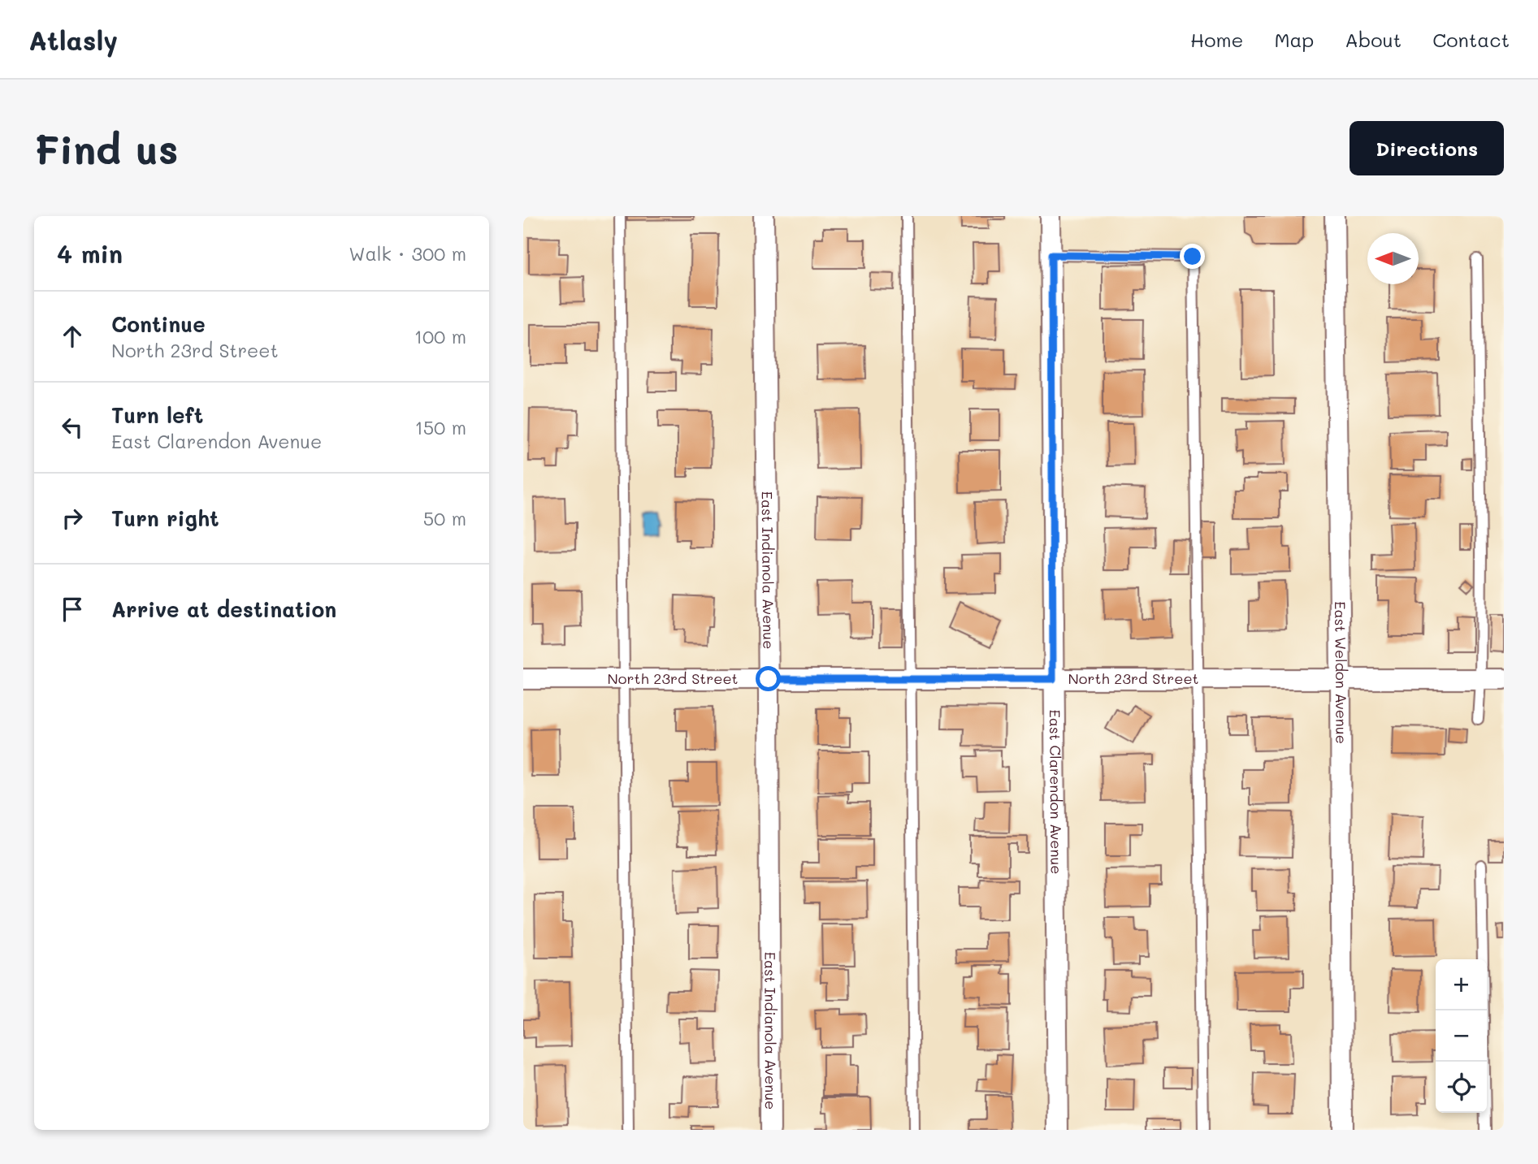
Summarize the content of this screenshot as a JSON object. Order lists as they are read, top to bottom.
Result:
{
  "streets": {
    "street": [
      "East Indianola Avenue",
      "East Weldon Avenue",
      "North 23rd Street",
      "East Clarendon Avenue"
    ]
  },
  "crossings": [
    ["East Indianola Avenue", "North 23rd Street"],
    ["East Weldon Avenue", "North 23rd Street"],
    ["North 23rd Street", "East Clarendon Avenue"]
  ],
  "north": "left",
  "page": {
    "header": "Atlasly",
    "nav": [
      "Home",
      "Map",
      "About",
      "Contact"
    ],
    "buttons": "Directions",
    "title": "Find us",
    "heading": ["4 min", "Walk · 300 m"],
    "list": [
      ["Continue", "North 23rd Street", "100 m"],
      ["Turn left", "East Clarendon Avenue", "150 m"],
      ["Turn right", "50 m"],
      "Arrive at destination"
    ],
    "map_buttons": ["+", "−"]
  }
}
